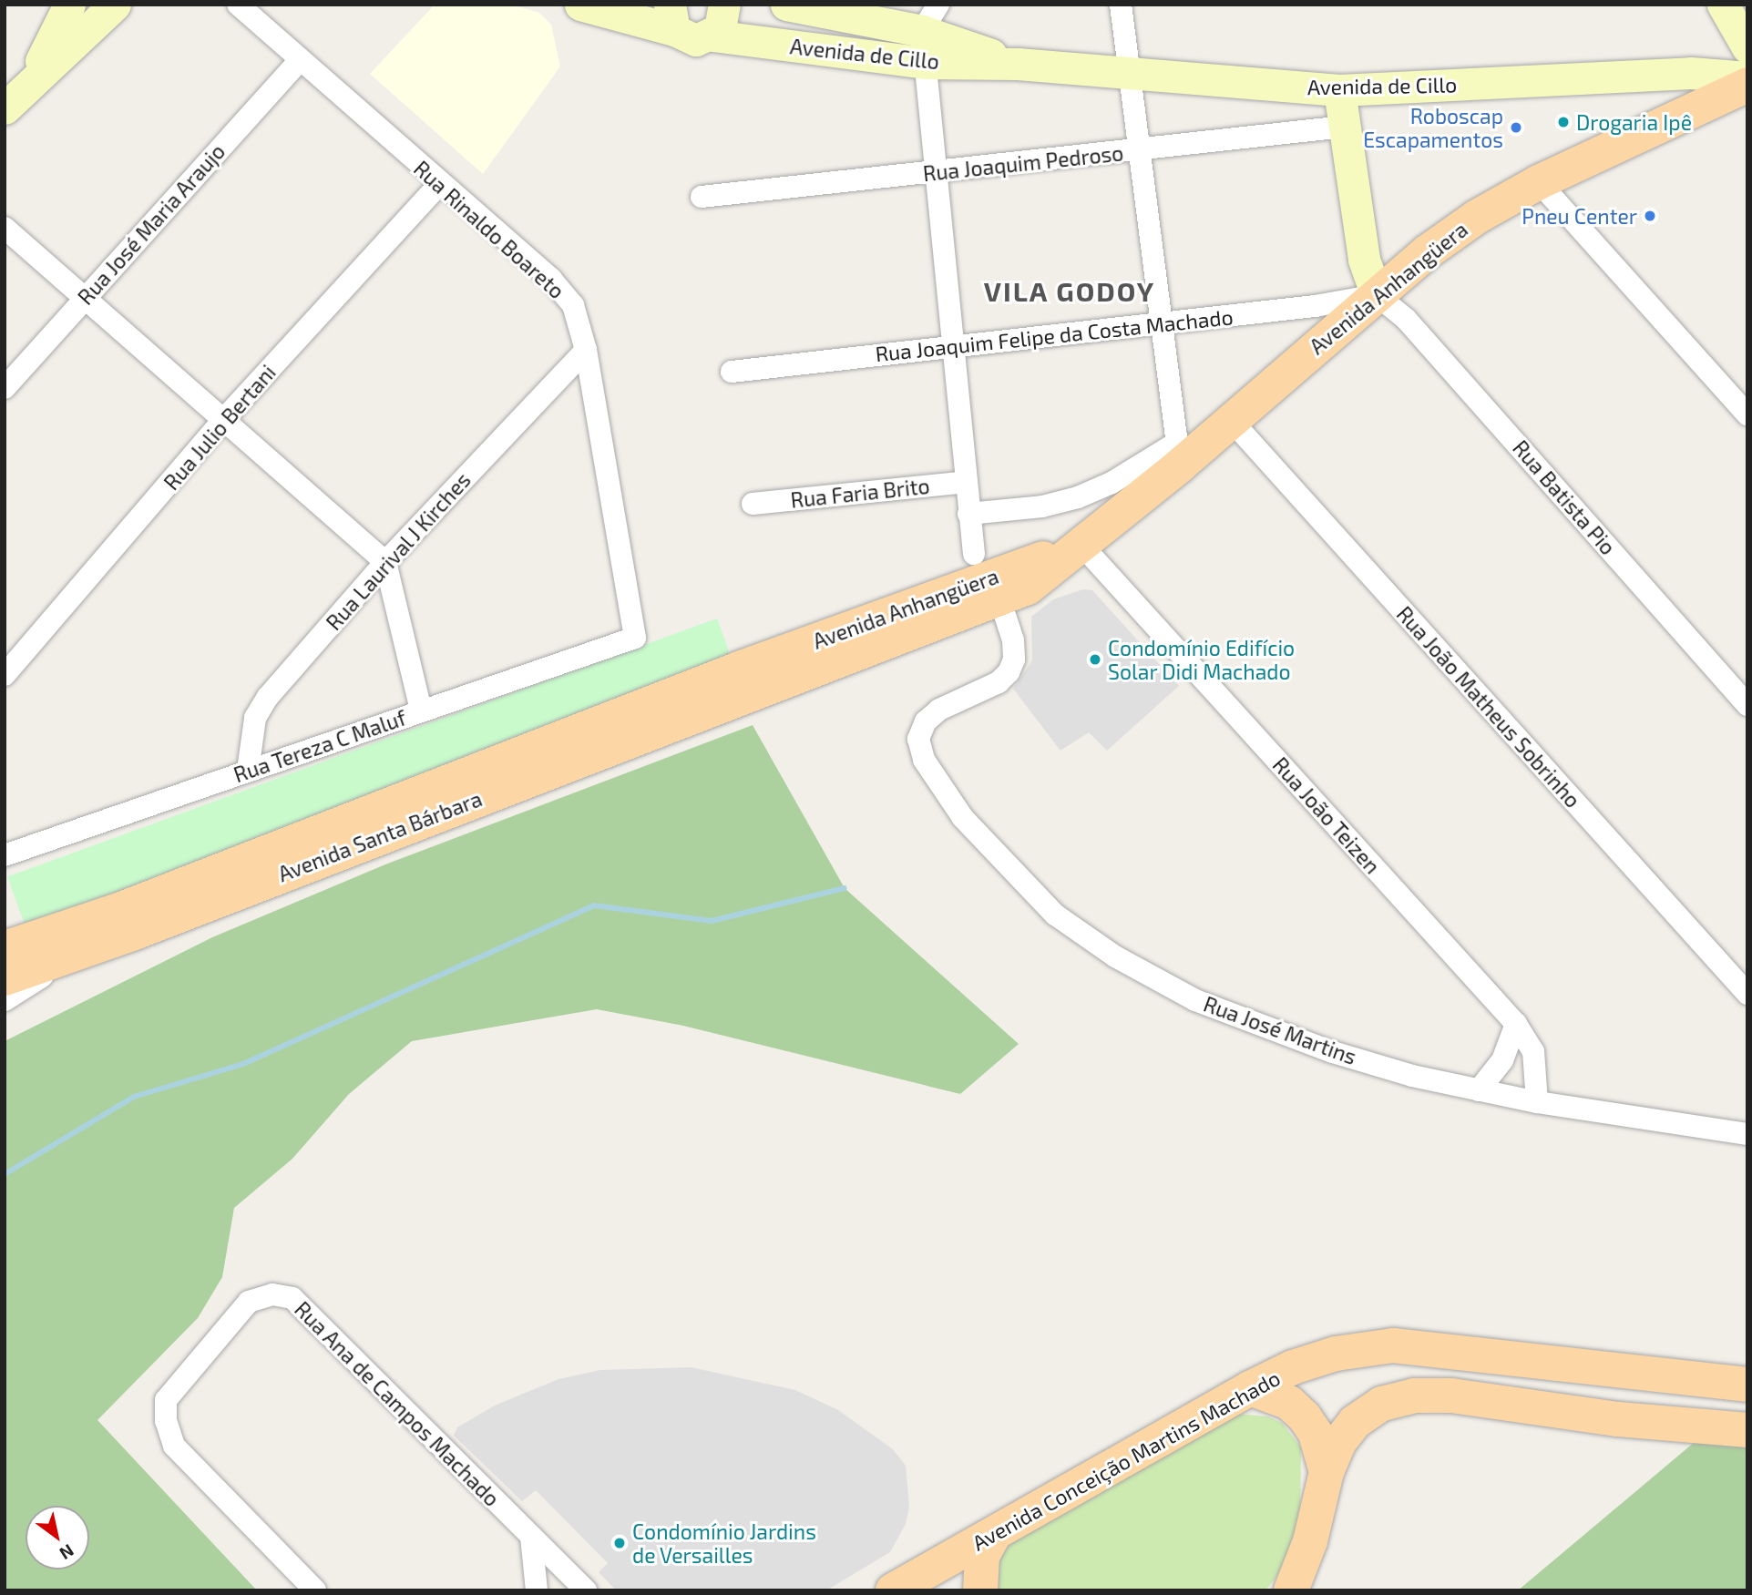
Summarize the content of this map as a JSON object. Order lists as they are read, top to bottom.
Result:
{
  "streets": {
    "main road": [
      "Avenida de Cillo",
      "Avenida Anhangüera",
      "Avenida Santa Bárbara",
      "Avenida Conceição Martins Machado"
    ],
    "street": [
      "Rua Joaquim Pedroso",
      "Rua José Maria Araujo",
      "Rua Rinaldo Boareto",
      "Rua Joaquim Felipe da Costa Machado",
      "Rua Julio Bertani",
      "Rua Faria Brito",
      "Rua Batista Pio",
      "Rua Laurival J Kirches",
      "Rua João Matheus Sobrinho",
      "Rua Tereza C Maluf",
      "Rua João Teizen",
      "Rua José Martins",
      "Rua Ana de Campos Machado"
    ]
  },
  "crossings": [
    ["Rua José Maria Araujo", "Rua Rinaldo Boareto"],
    ["Rua Rinaldo Boareto", "Rua Julio Bertani"],
    ["Rua Rinaldo Boareto", "Rua Laurival J Kirches"],
    ["Rua Rinaldo Boareto", "Rua Tereza C Maluf"],
    ["Avenida Anhangüera", "Rua Joaquim Felipe da Costa Machado"],
    ["Avenida Anhangüera", "Rua Batista Pio"],
    ["Avenida Anhangüera", "Rua João Matheus Sobrinho"],
    ["Avenida Anhangüera", "Rua João Teizen"],
    ["Avenida Anhangüera", "Avenida Santa Bárbara"],
    ["Avenida Anhangüera", "Rua José Martins"],
    ["Rua Joaquim Felipe da Costa Machado", "Rua Batista Pio"],
    ["Rua Laurival J Kirches", "Rua Tereza C Maluf"],
    ["Rua João Teizen", "Rua José Martins"]
  ],
  "districts": ["VILA GODOY"],
  "places": [
    "Drogaria Ipê",
    "Roboscap Escapamentos",
    "Pneu Center",
    "Condomínio Edifício Solar Didi Machado",
    "Condomínio Jardins de Versailles"
  ],
  "north": "bottom right"
}
